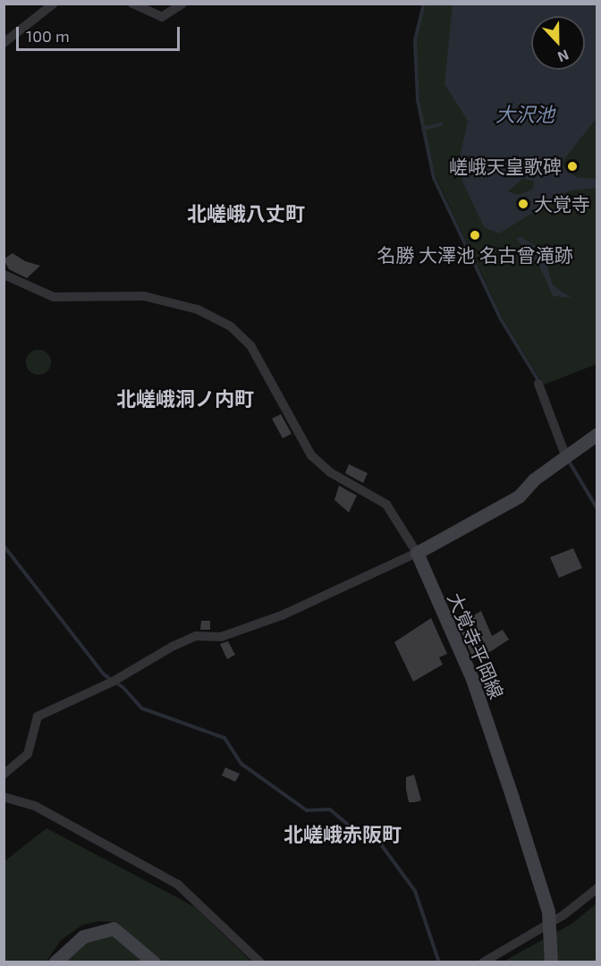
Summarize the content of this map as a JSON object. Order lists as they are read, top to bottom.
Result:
{
  "streets": {
    "main road": ["大覚寺平岡線"]
  },
  "districts": ["北嵯峨八丈町", "北嵯峨洞ノ内町", "北嵯峨赤阪町"],
  "water": ["大沢池"],
  "places": ["嵯峨天皇歌碑", "大覚寺", "名勝 大澤池 名古曾滝跡"],
  "scale_bar": "100 m",
  "north": "bottom"
}
